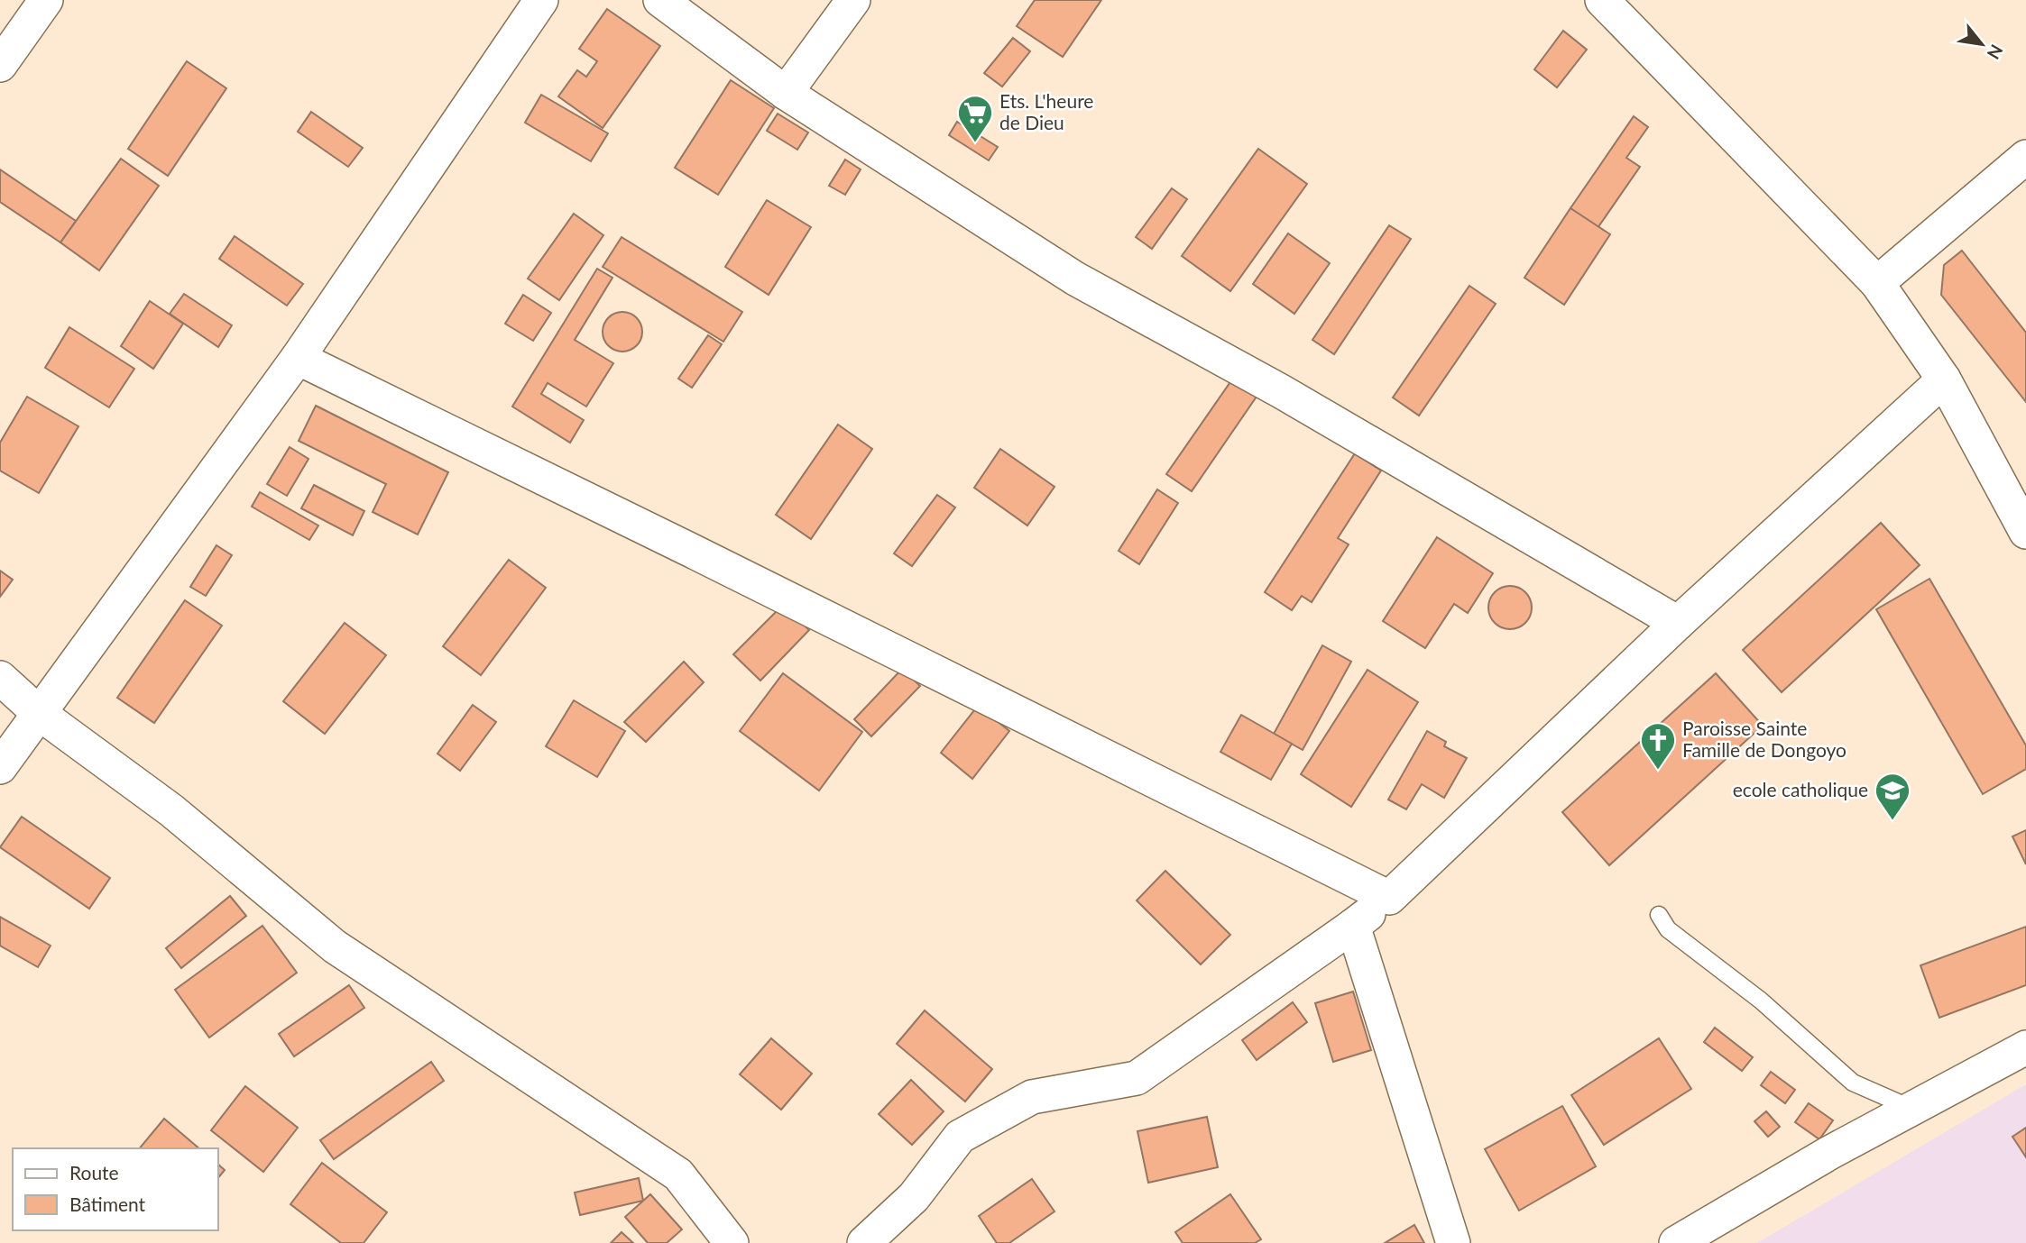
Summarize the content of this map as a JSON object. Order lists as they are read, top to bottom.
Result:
{
  "places": {
    "supermarket": ["Ets. L'heure de Dieu"],
    "church": ["Paroisse Sainte Famille de Dongoyo"],
    "school or university": ["ecole catholique"]
  },
  "legend": ["Route", "Bâtiment"],
  "north": "bottom right"
}
